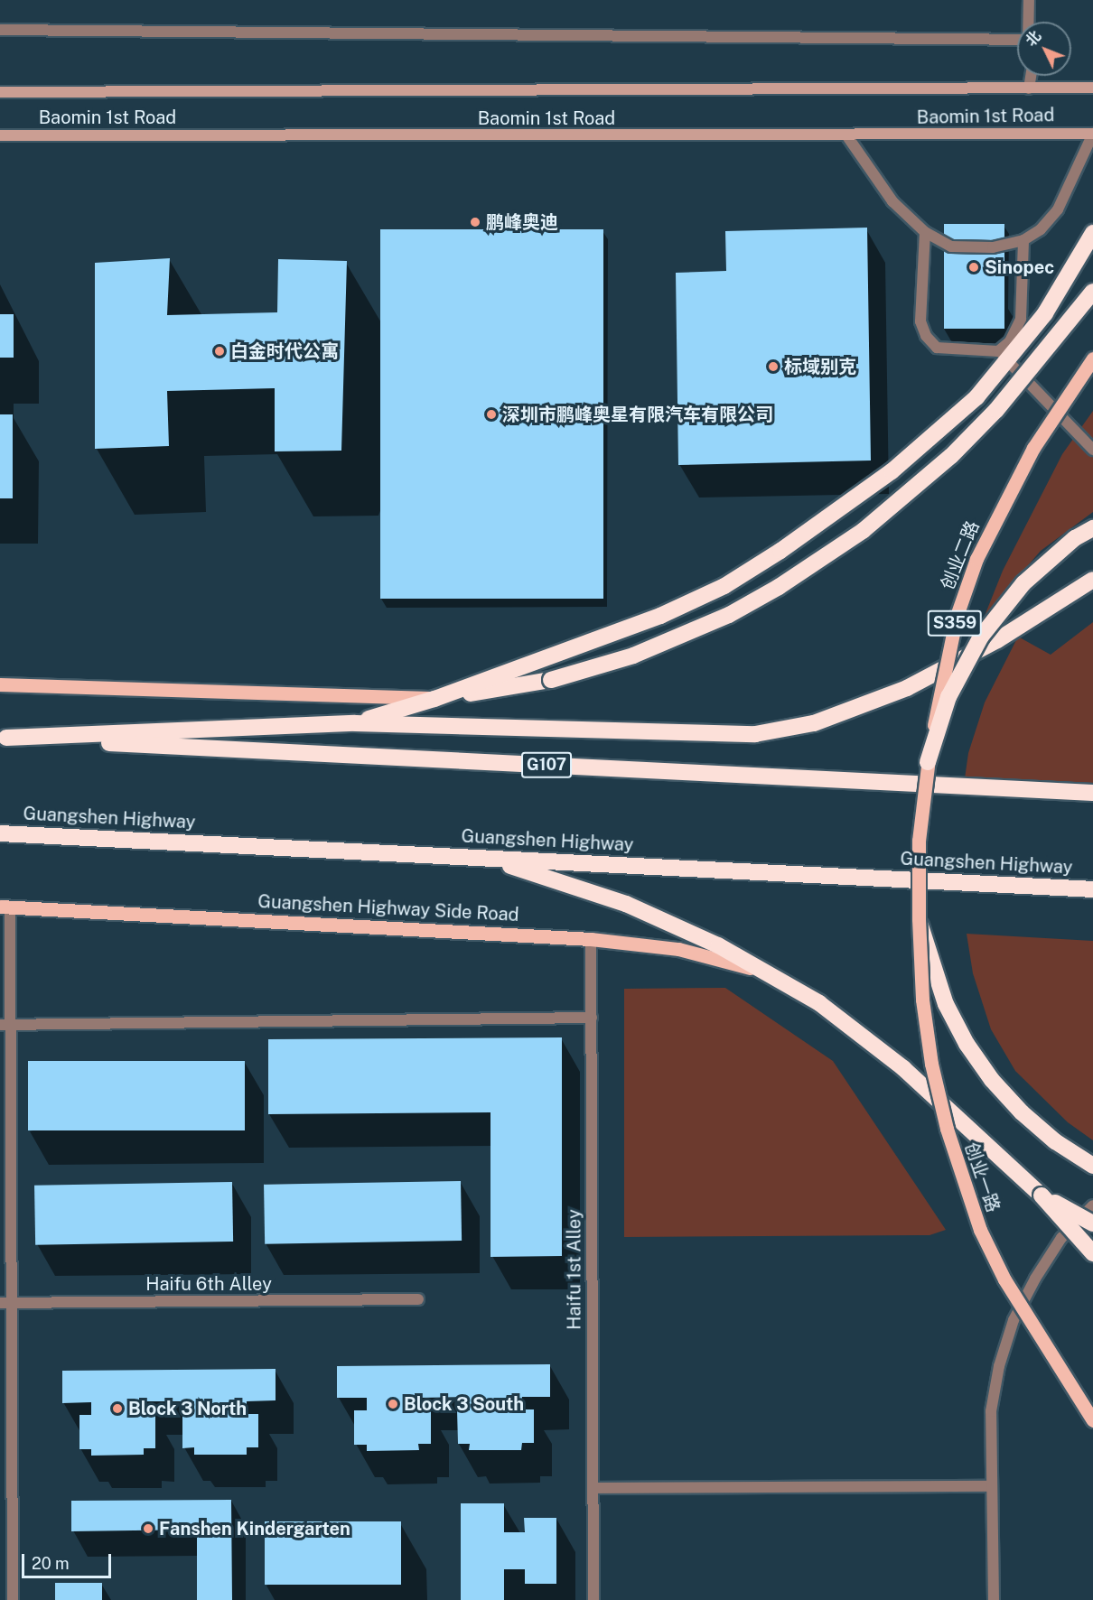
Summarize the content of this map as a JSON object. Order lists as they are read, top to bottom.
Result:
{
  "streets": {
    "highway": ["G107", "Guangshen Highway"],
    "main road": [
      "Baomin 1st Road",
      "创业二路",
      "S359",
      "Guangshen Highway Side Road",
      "创业一路"
    ],
    "street": ["Haifu 1st Alley", "Haifu 6th Alley"]
  },
  "crossings": [
    ["创业二路", "创业一路"],
    ["Guangshen Highway Side Road", "Haifu 1st Alley"]
  ],
  "places": [
    "鹏峰奥迪",
    "Sinopec",
    "白金时代公寓",
    "标域别克",
    "深圳市鹏峰奥星有限汽车有限公司",
    "Block 3 South",
    "Block 3 North",
    "Fanshen Kindergarten"
  ],
  "scale_bar": "20 m",
  "north": "top left"
}
